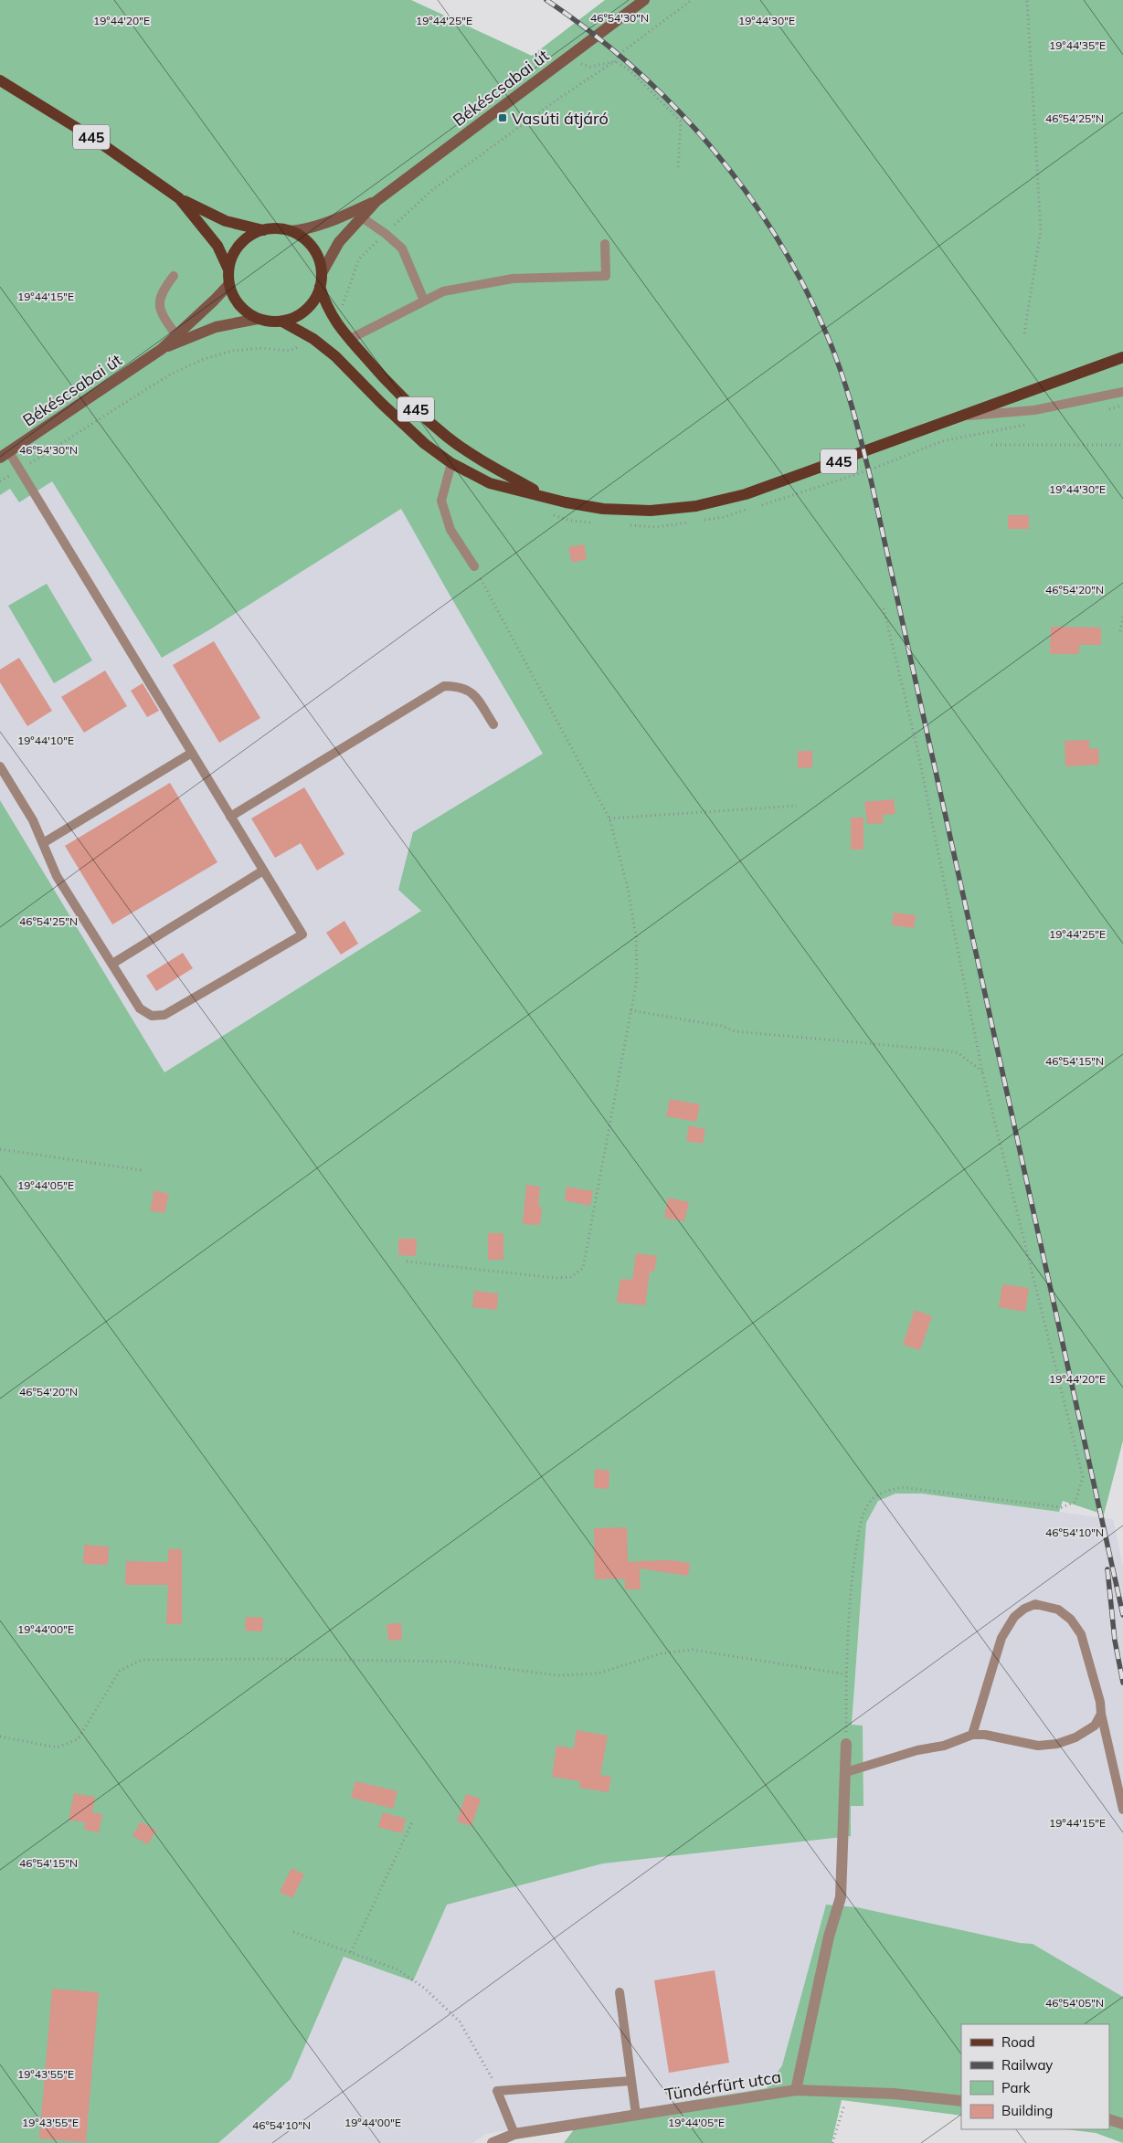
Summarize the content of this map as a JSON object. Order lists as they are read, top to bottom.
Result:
{
  "streets": {
    "main road": ["445"],
    "street": ["Békéscsabai út", "Tündérfürt utca"]
  },
  "crossings": [
    ["Békéscsabai út", "445"]
  ],
  "places": {
    "transit": ["Vasúti átjáró"]
  },
  "legend": [
    "Road",
    "Railway",
    "Park",
    "Building"
  ],
  "coordinates": [
    "46°54'30\"N",
    "19°44'20\"E",
    "19°44'25\"E",
    "19°44'30\"E",
    "19°44'35\"E",
    "46°54'25\"N",
    "19°44'15\"E",
    "46°54'20\"N",
    "19°44'10\"E",
    "46°54'15\"N",
    "19°44'05\"E",
    "46°54'10\"N",
    "19°44'00\"E",
    "46°54'05\"N",
    "19°43'55\"E"
  ]
}
